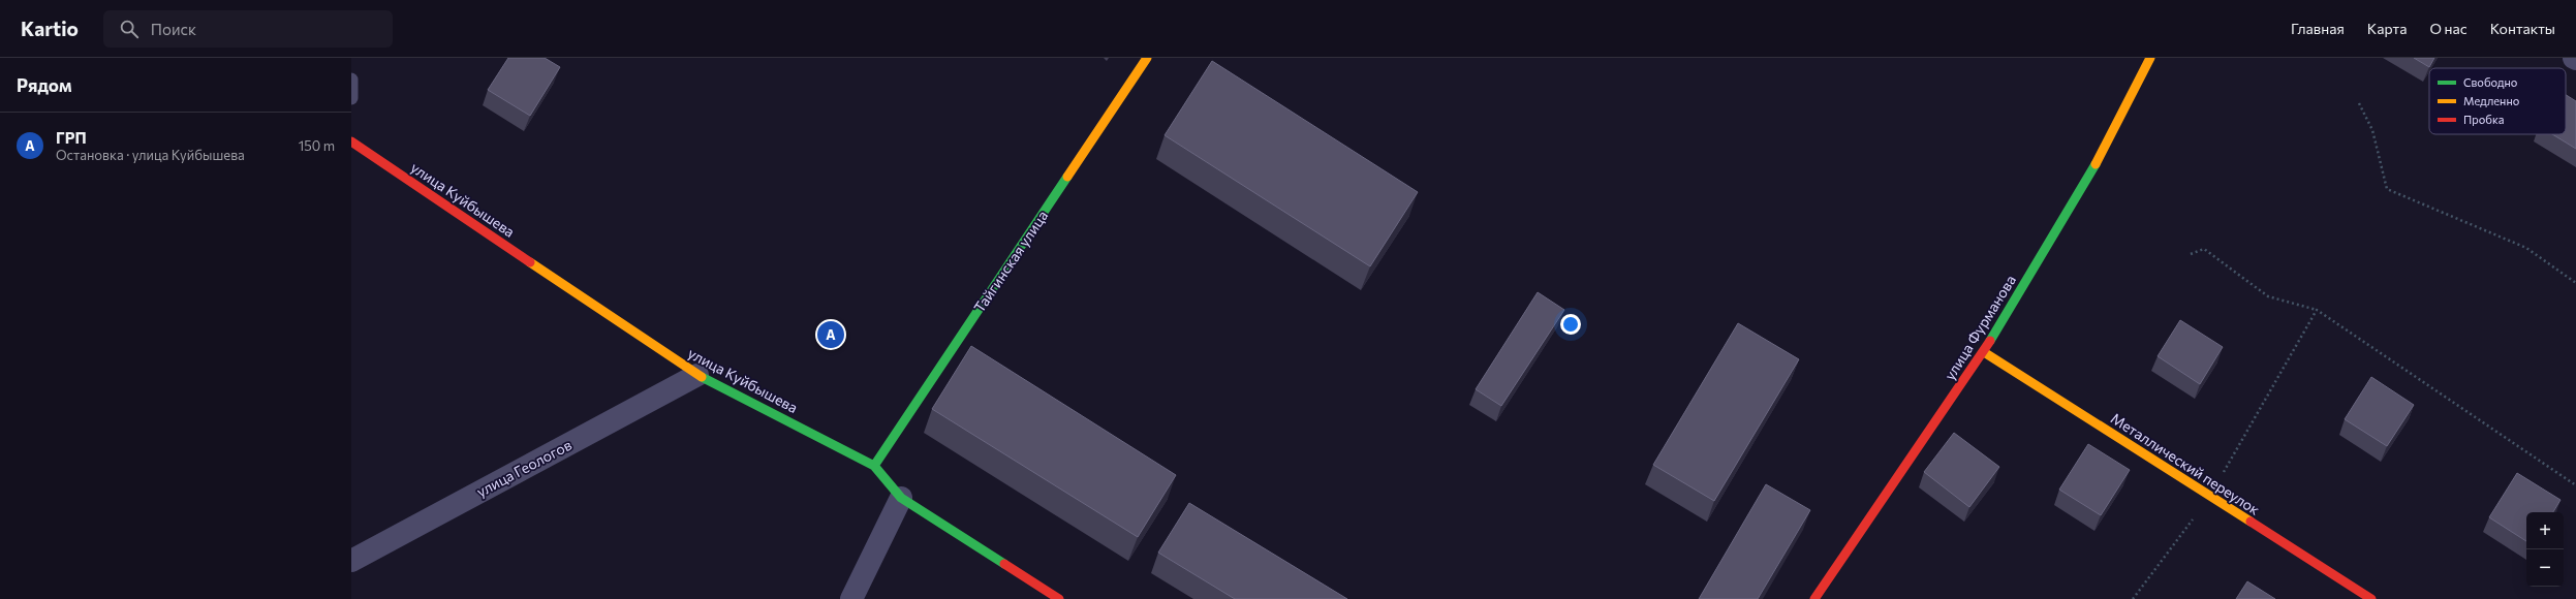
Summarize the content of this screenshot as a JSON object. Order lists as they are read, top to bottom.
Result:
{
  "streets": {
    "street": [
      "улица Куйбышева",
      "Тайгинская улица",
      "улица Фурманова",
      "Металлический переулок",
      "улица Геологов"
    ]
  },
  "crossings": [
    ["улица Куйбышева", "Тайгинская улица"],
    ["улица Куйбышева", "улица Геологов"],
    ["улица Фурманова", "Металлический переулок"]
  ],
  "legend": ["Свободно", "Медленно", "Пробка"],
  "page": {
    "header": "Kartio",
    "search": "Поиск",
    "nav": [
      "Главная",
      "Карта",
      "О нас",
      "Контакты"
    ],
    "heading": "Рядом",
    "list": [
      {
        "mark": "A",
        "name": "ГРП",
        "note": "Остановка · улица Куйбышева",
        "value": "150 m"
      }
    ],
    "pins": "A",
    "map_buttons": ["+", "−"]
  }
}
